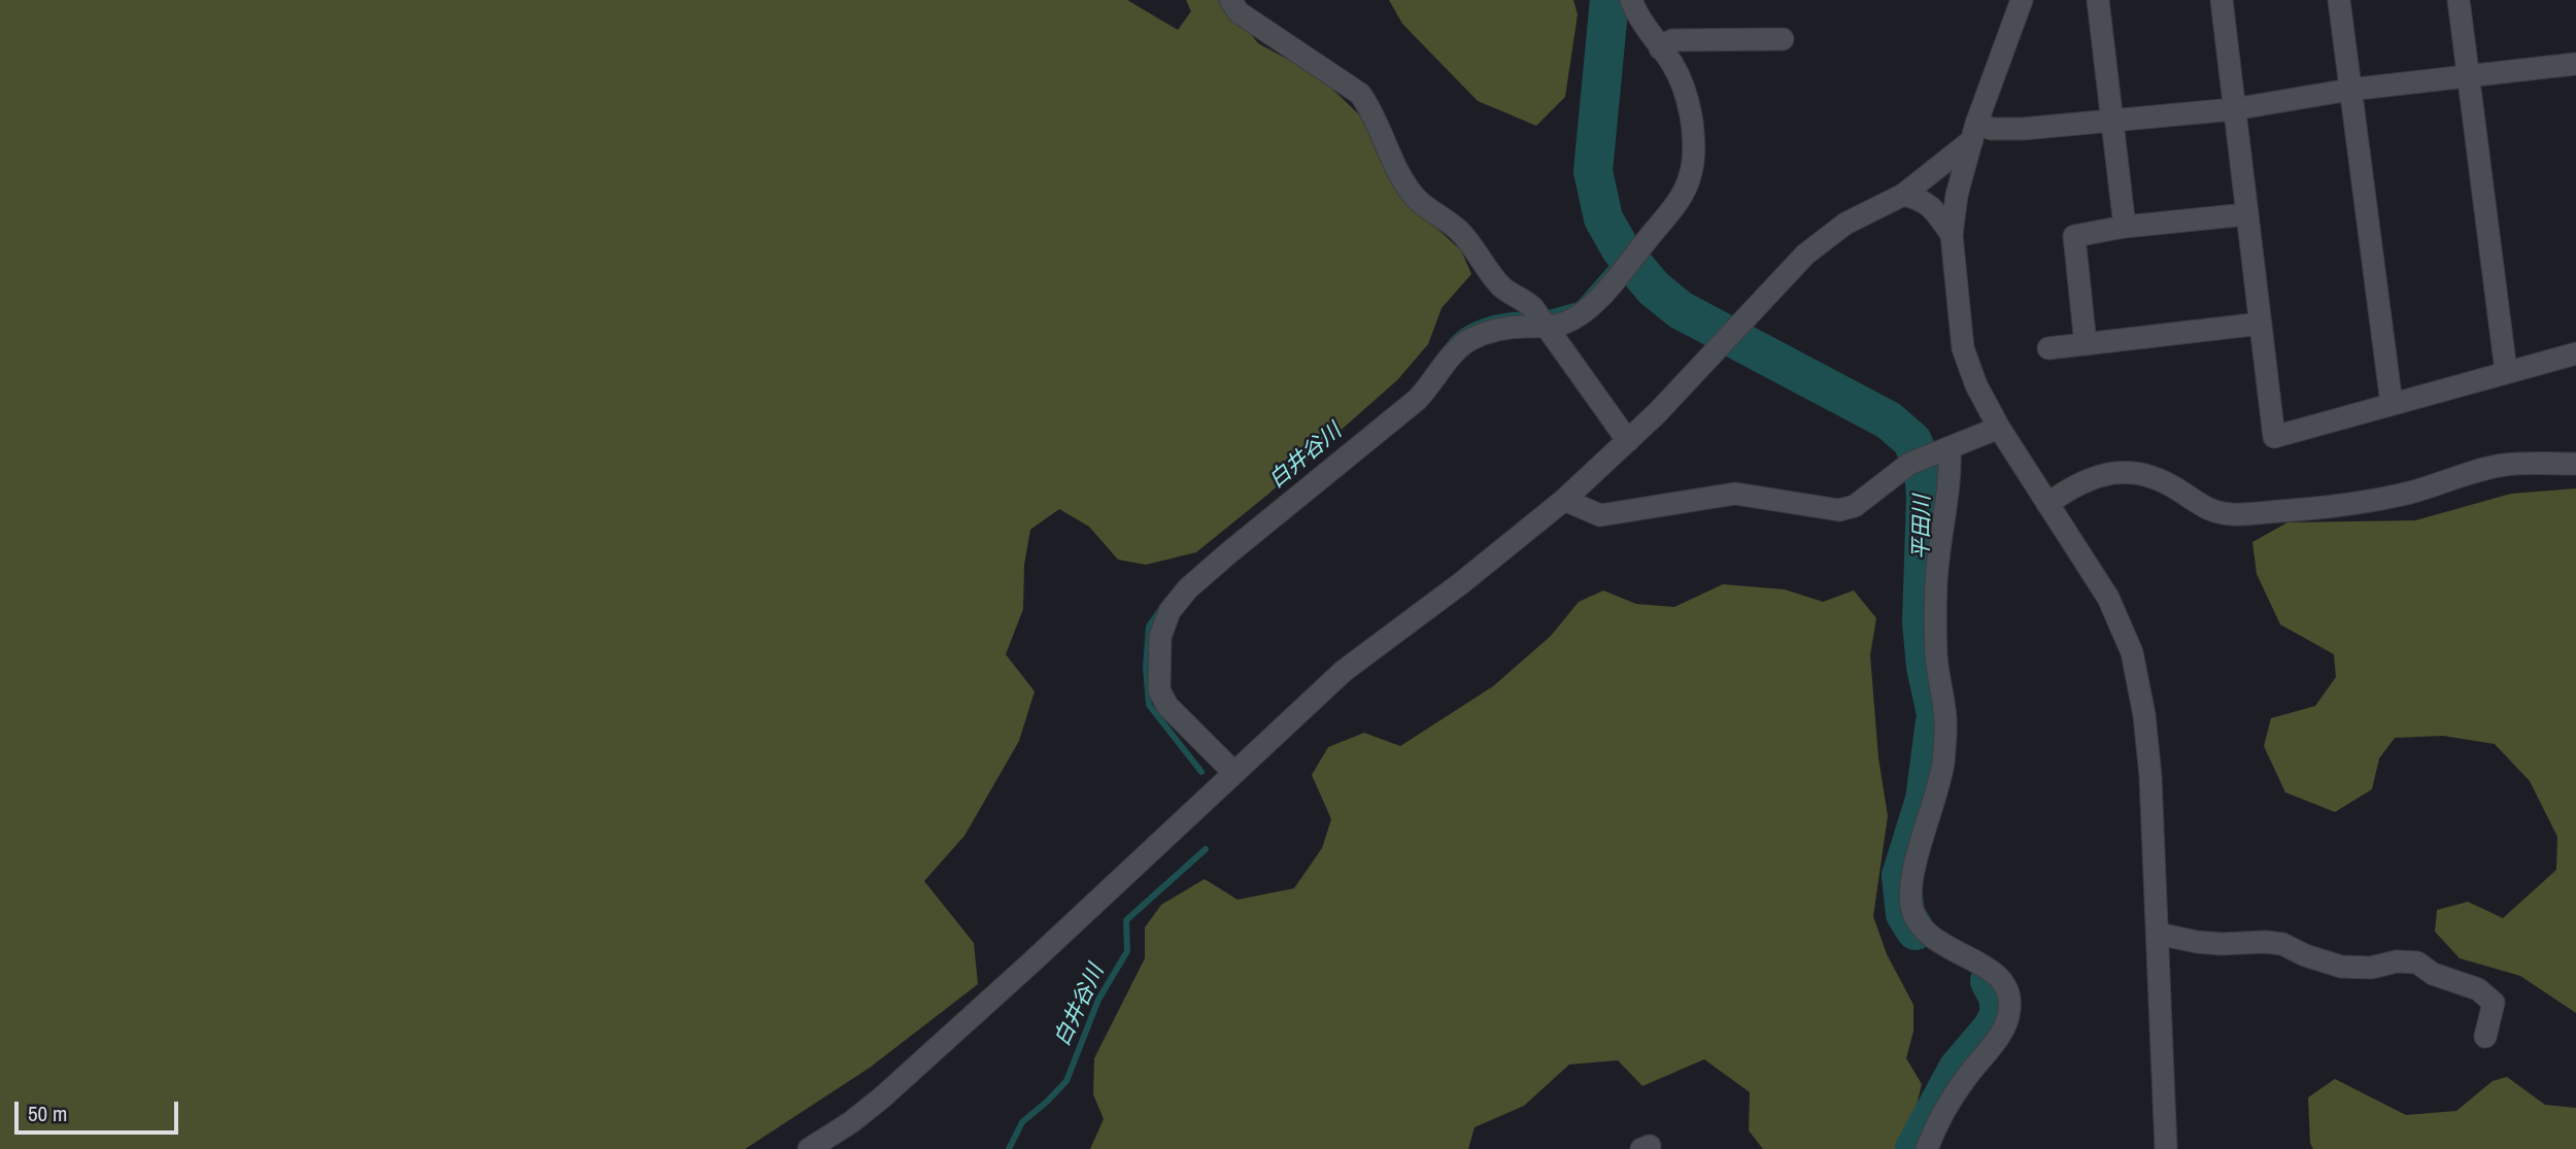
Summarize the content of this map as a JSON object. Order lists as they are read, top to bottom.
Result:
{
  "water": ["白井谷川", "平田川"],
  "scale_bar": "50 m"
}
